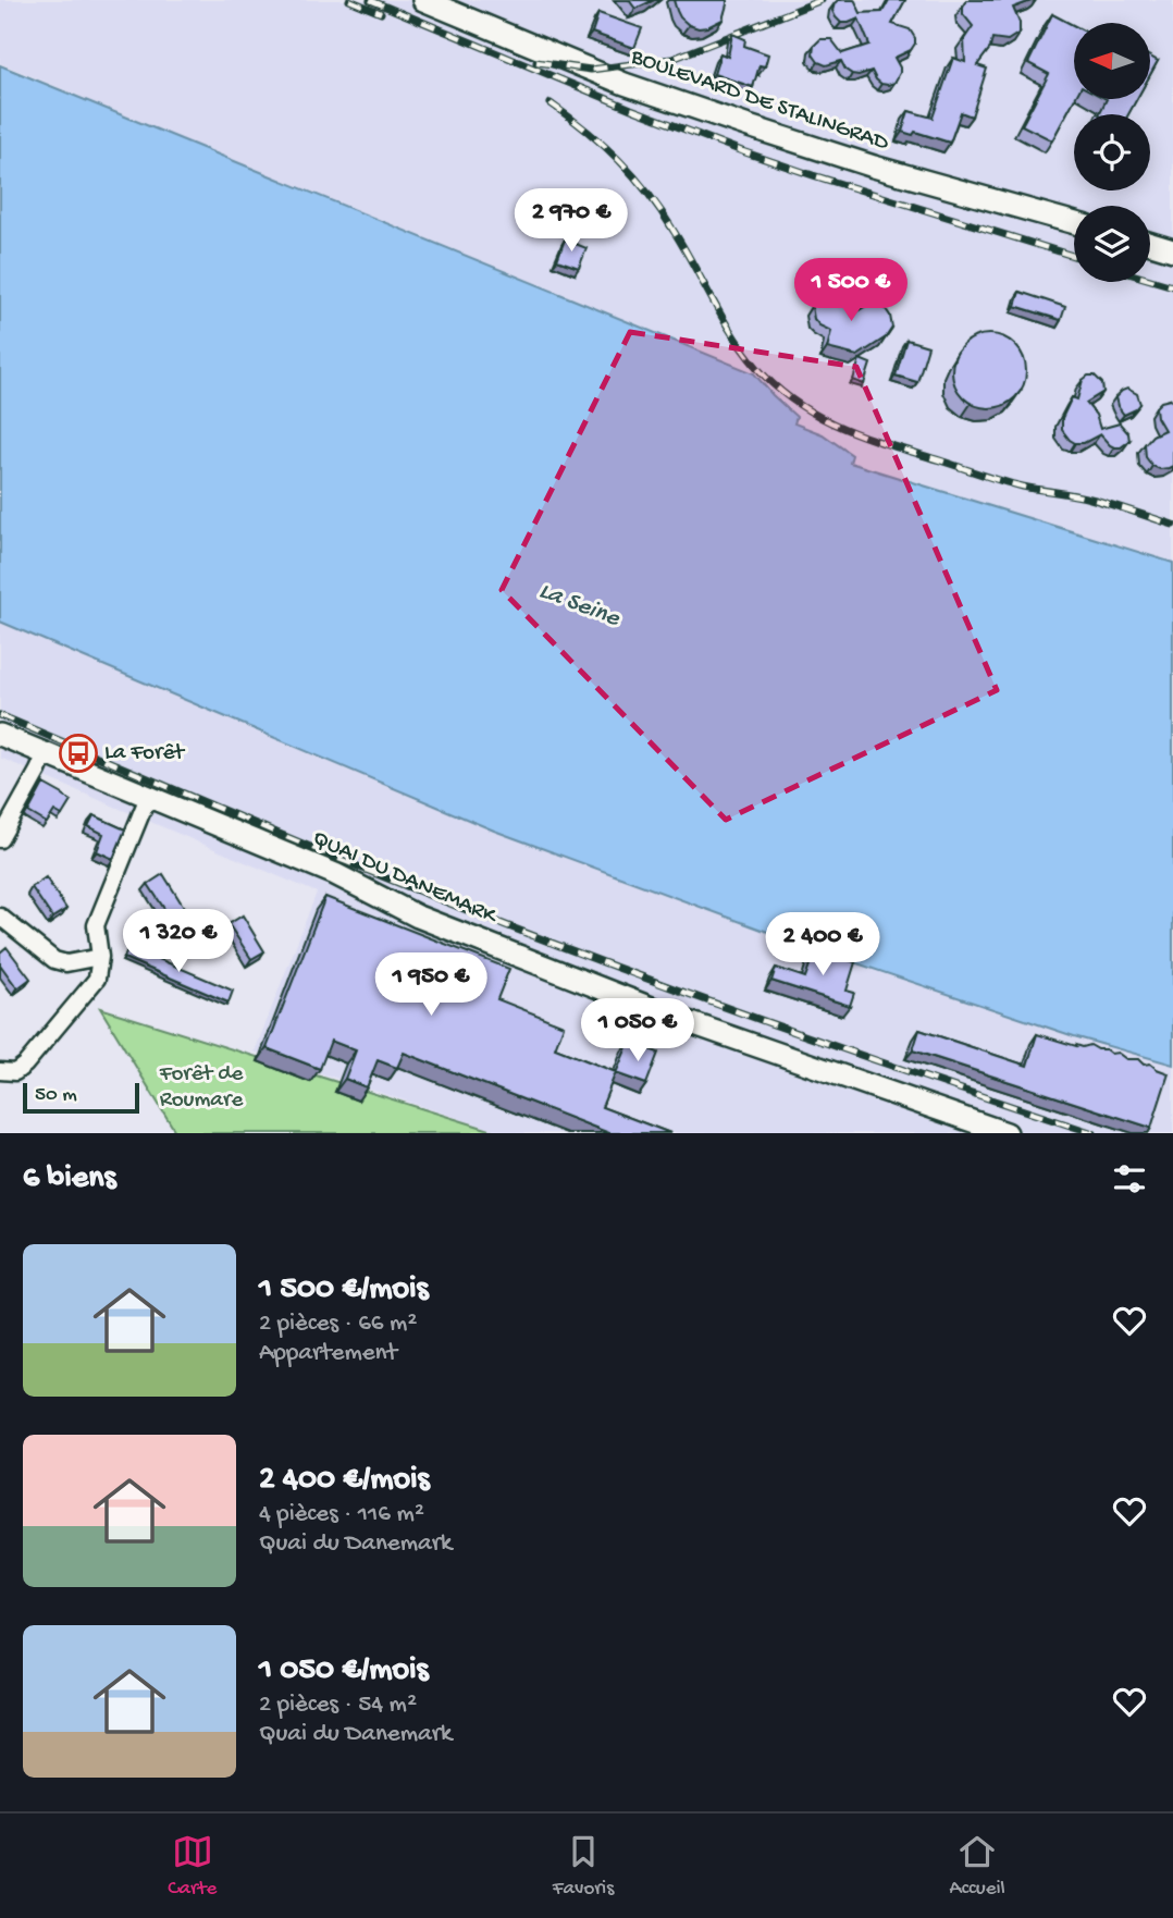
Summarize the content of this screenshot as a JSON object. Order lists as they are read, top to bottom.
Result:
{
  "streets": {
    "main road": ["BOULEVARD DE STALINGRAD", "QUAI DU DANEMARK"]
  },
  "water": ["La Seine"],
  "parks": ["Forêt de Roumare"],
  "places": {
    "bus stop": ["La Forêt"]
  },
  "scale_bar": "50 m",
  "north": "left",
  "page": {
    "price": [
      "2 970 €",
      "1 500 €",
      "1 320 €",
      "2 400 €",
      "1 950 €",
      "1 050 €"
    ],
    "scale": "50 m",
    "heading": "6 biens",
    "list": [
      {
        "name": "1 500 €/mois",
        "note": "2 pièces · 66 m² · Appartement"
      },
      {
        "name": "2 400 €/mois",
        "note": "4 pièces · 116 m² · Quai du Danemark"
      },
      {
        "name": "1 050 €/mois",
        "note": "2 pièces · 54 m² · Quai du Danemark"
      }
    ],
    "tabs": ["Carte", "Favoris", "Accueil"]
  }
}
